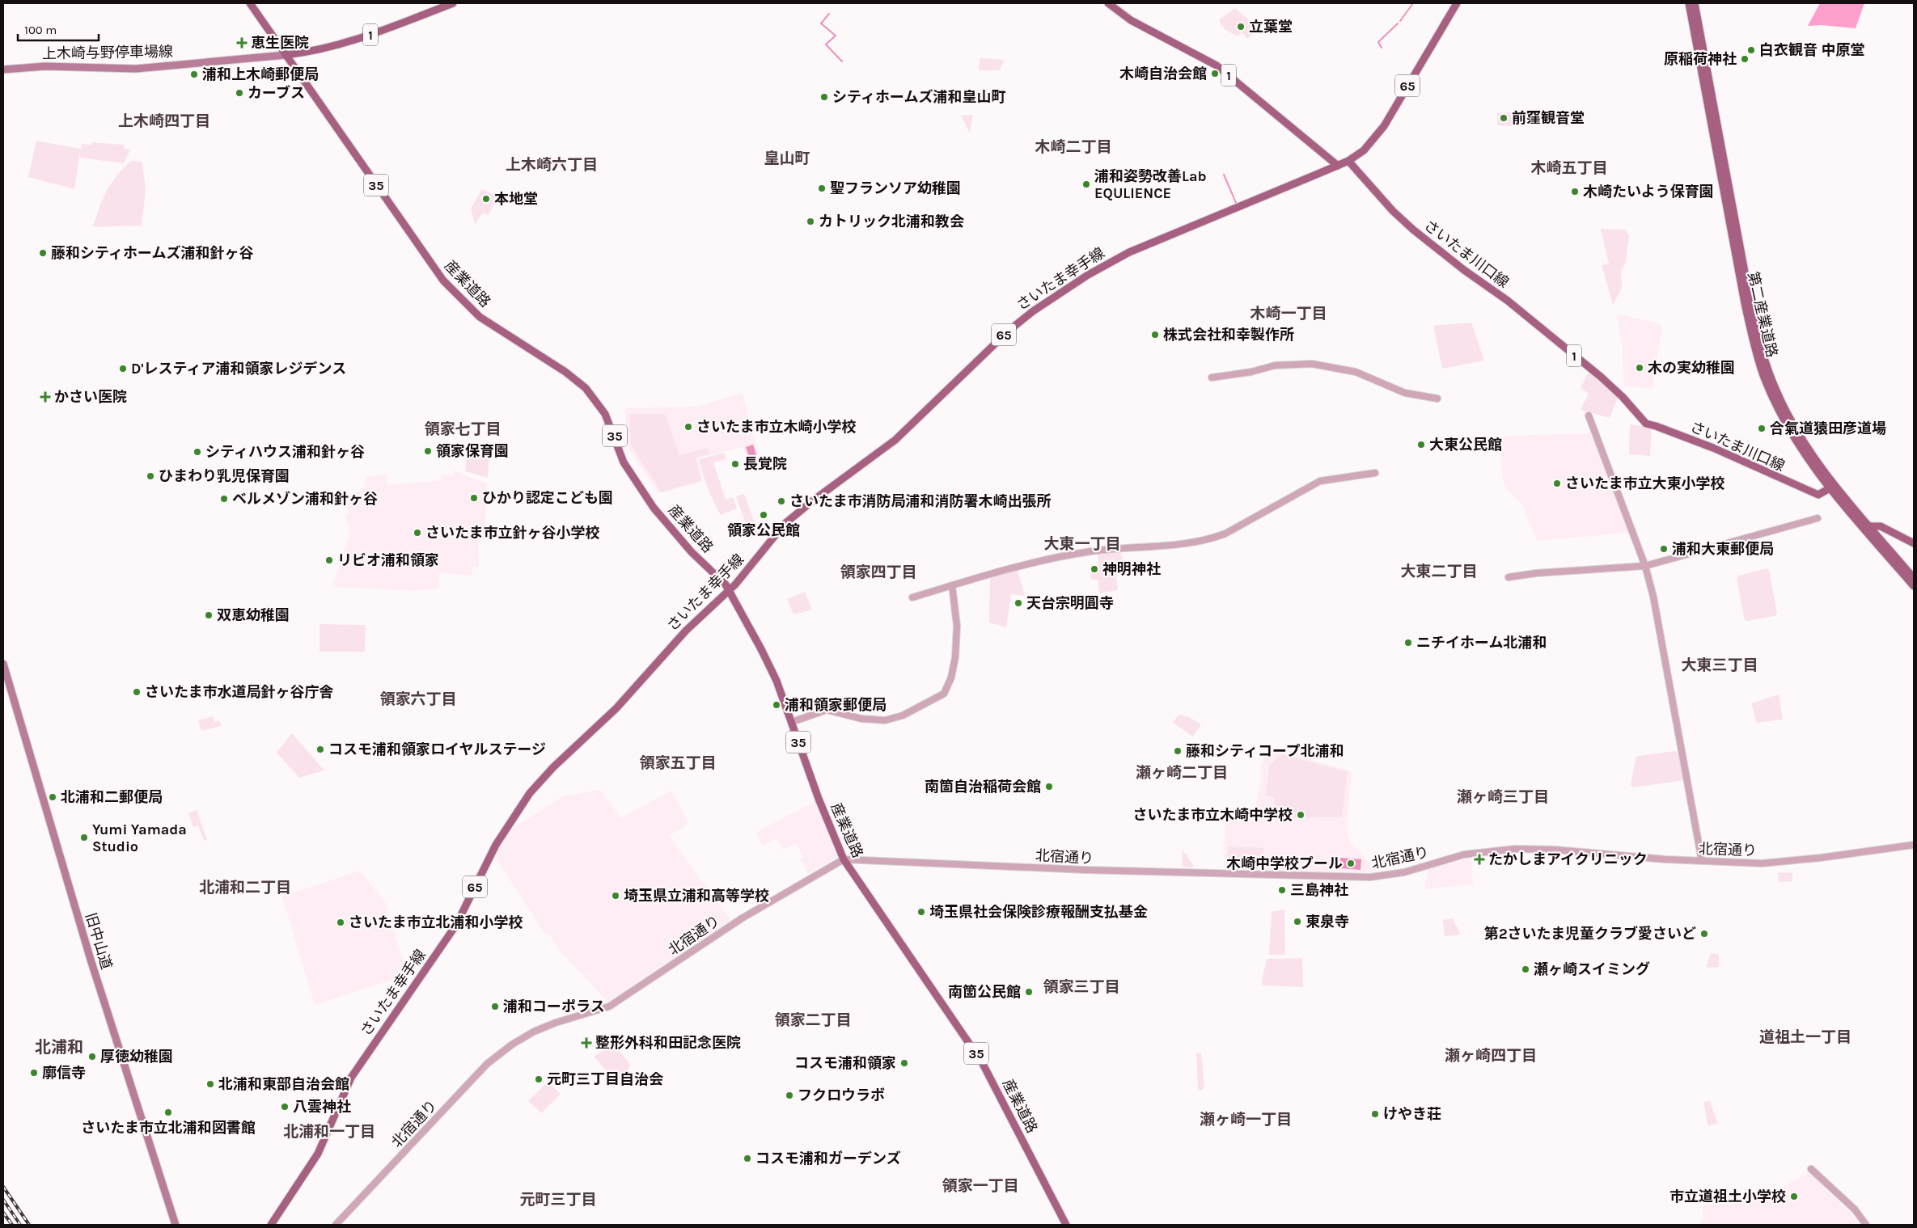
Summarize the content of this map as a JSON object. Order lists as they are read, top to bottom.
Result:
{
  "streets": {
    "main road": [
      "1",
      "上木崎与野停車場線",
      "65",
      "35",
      "さいたま川口線",
      "さいたま幸手線",
      "産業道路",
      "第二産業道路",
      "旧中山道"
    ],
    "street": ["北宿通り"]
  },
  "crossings": [
    ["1", "上木崎与野停車場線"],
    ["1", "さいたま幸手線"],
    ["1", "産業道路"],
    ["上木崎与野停車場線", "産業道路"],
    ["65", "さいたま川口線"],
    ["さいたま川口線", "第二産業道路"],
    ["さいたま幸手線", "産業道路"],
    ["産業道路", "北宿通り"]
  ],
  "districts": [
    "上木崎四丁目",
    "木崎二丁目",
    "皇山町",
    "上木崎六丁目",
    "木崎五丁目",
    "木崎一丁目",
    "領家七丁目",
    "大東一丁目",
    "大東二丁目",
    "領家四丁目",
    "大東三丁目",
    "領家六丁目",
    "領家五丁目",
    "瀬ヶ崎二丁目",
    "瀬ヶ崎三丁目",
    "北浦和二丁目",
    "領家三丁目",
    "領家二丁目",
    "道祖土一丁目",
    "北浦和",
    "瀬ヶ崎四丁目",
    "瀬ヶ崎一丁目",
    "北浦和一丁目",
    "領家一丁目",
    "元町三丁目"
  ],
  "places": {
    "other": [
      "立葉堂",
      "白衣観音 中原堂",
      "原稲荷神社",
      "木崎自治会館",
      "浦和上木崎郵便局",
      "カーブス",
      "シティホームズ浦和皇山町",
      "前窪観音堂",
      "浦和姿勢改善Lab EQULIENCE",
      "聖フランソア幼稚園",
      "木崎たいよう保育園",
      "本地堂",
      "カトリック北浦和教会",
      "藤和シティホームズ浦和針ヶ谷",
      "株式会社和幸製作所",
      "木の実幼稚園",
      "D'レスティア浦和領家レジデンス",
      "さいたま市立木崎小学校",
      "合氣道猿田彦道場",
      "大東公民館",
      "領家保育園",
      "シティハウス浦和針ヶ谷",
      "長覚院",
      "ひまわり乳児保育園",
      "さいたま市立大東小学校",
      "ひかり認定こども園",
      "ベルメゾン浦和針ヶ谷",
      "さいたま市消防局浦和消防署木崎出張所",
      "領家公民館",
      "さいたま市立針ヶ谷小学校",
      "浦和大東郵便局",
      "リビオ浦和領家",
      "神明神社",
      "天台宗明圓寺",
      "双恵幼稚園",
      "ニチイホーム北浦和",
      "さいたま市水道局針ヶ谷庁舎",
      "浦和領家郵便局",
      "コスモ浦和領家ロイヤルステージ",
      "藤和シティコープ北浦和",
      "南箇自治稲荷会館",
      "北浦和二郵便局",
      "さいたま市立木崎中学校",
      "Yumi Yamada Studio",
      "木崎中学校プール",
      "三島神社",
      "埼玉県立浦和高等学校",
      "埼玉県社会保険診療報酬支払基金",
      "東泉寺",
      "さいたま市立北浦和小学校",
      "第2さいたま児童クラブ愛さいど",
      "瀬ヶ崎スイミング",
      "南箇公民館",
      "浦和コーポラス",
      "厚徳幼稚園",
      "コスモ浦和領家",
      "廓信寺",
      "元町三丁目自治会",
      "北浦和東部自治会館",
      "フクロウラボ",
      "八雲神社",
      "さいたま市立北浦和図書館",
      "けやき荘",
      "コスモ浦和ガーデンズ",
      "市立道祖土小学校"
    ],
    "health": [
      "恵生医院",
      "かさい医院",
      "たかしまアイクリニック",
      "整形外科和田記念医院"
    ]
  },
  "scale_bar": "100 m"
}
